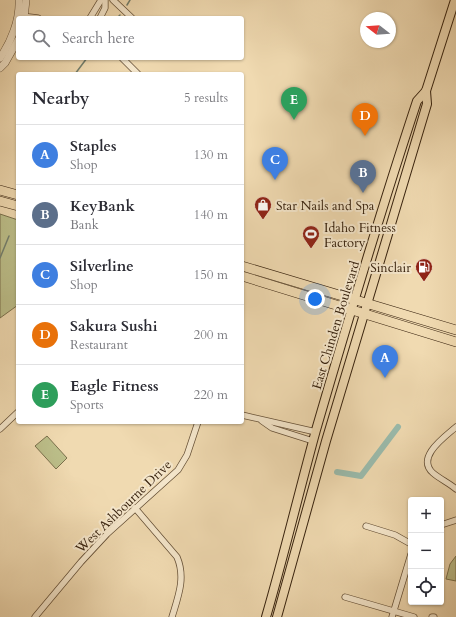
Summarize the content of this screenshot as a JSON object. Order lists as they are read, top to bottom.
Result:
{
  "streets": {
    "main road": ["East Chinden Boulevard"],
    "street": ["West Ashbourne Drive"]
  },
  "places": {
    "shop": ["Star Nails and Spa"],
    "sports": ["Idaho Fitness Factory"],
    "fuel station": ["Sinclair"]
  },
  "north": "left",
  "page": {
    "search": "Search here",
    "heading": ["Nearby", "5 results"],
    "pins": [
      "E",
      "D",
      "C",
      "B",
      "A"
    ],
    "list": [
      {
        "mark": "A",
        "name": "Staples",
        "note": "Shop",
        "value": "130 m"
      },
      {
        "mark": "B",
        "name": "KeyBank",
        "note": "Bank",
        "value": "140 m"
      },
      {
        "mark": "C",
        "name": "Silverline",
        "note": "Shop",
        "value": "150 m"
      },
      {
        "mark": "D",
        "name": "Sakura Sushi",
        "note": "Restaurant",
        "value": "200 m"
      },
      {
        "mark": "E",
        "name": "Eagle Fitness",
        "note": "Sports",
        "value": "220 m"
      }
    ],
    "map_buttons": ["+", "−"]
  }
}
